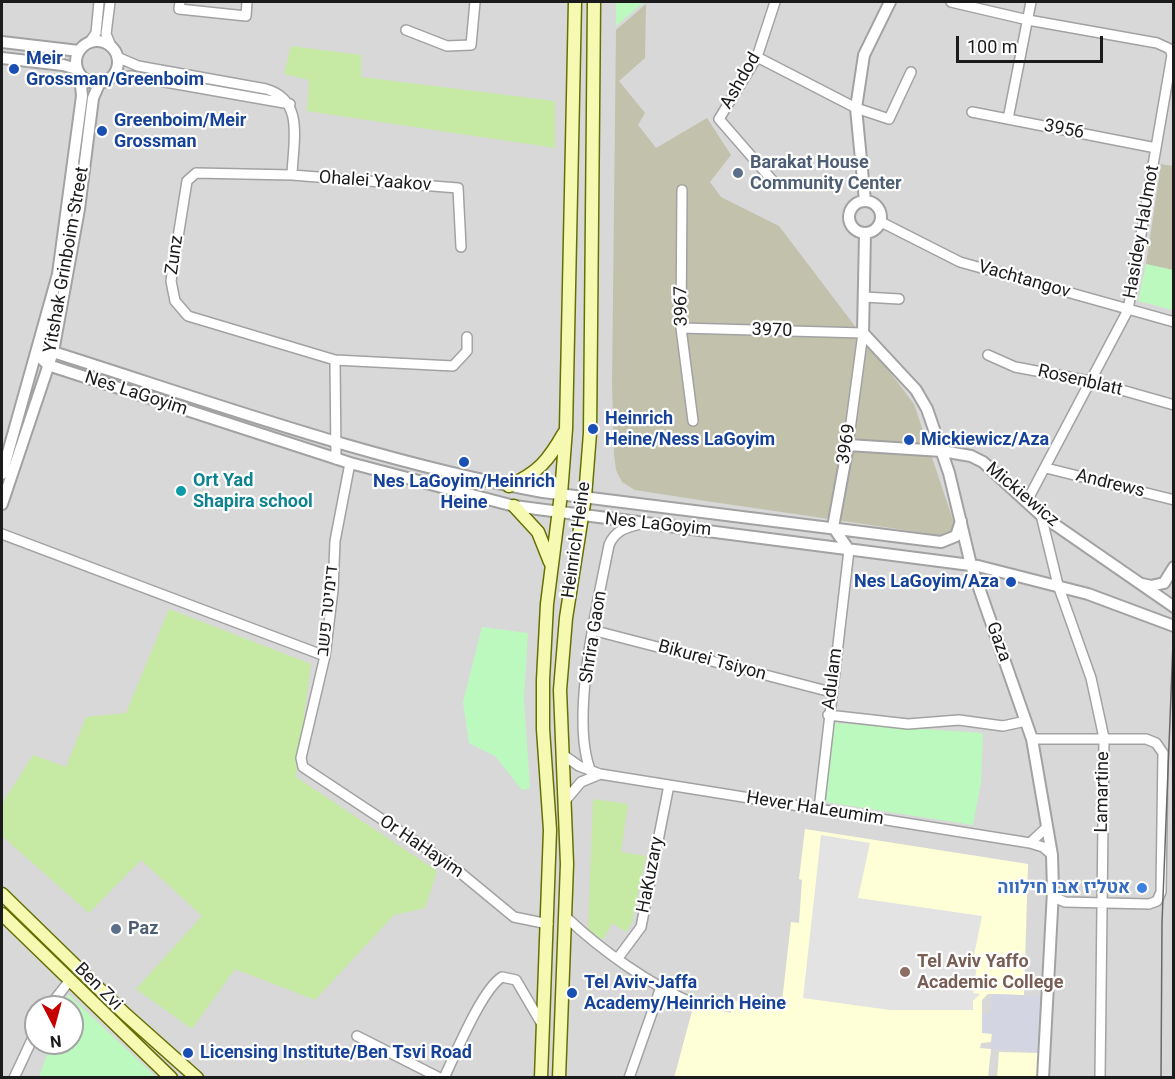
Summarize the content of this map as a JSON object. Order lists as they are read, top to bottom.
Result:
{
  "streets": {
    "main road": ["Heinrich Heine", "Ben Zvi"],
    "street": [
      "Ashdod",
      "3956",
      "Ohalei Yaakov",
      "Hasidey HaUmot",
      "Zunz",
      "Yitshak Grinboim Street",
      "Vachtangov",
      "3967",
      "3970",
      "Rosenblatt",
      "Nes LaGoyim",
      "3969",
      "Andrews",
      "Mickiewicz",
      "דימיטר פשב",
      "Shrira Gaon",
      "Gaza",
      "Bikurei Tsiyon",
      "Adulam",
      "Lamartine",
      "Hever HaLeumim",
      "Or HaHayim",
      "HaKuzary"
    ]
  },
  "crossings": [
    ["3956", "Hasidey HaUmot"],
    ["Ohalei Yaakov", "Zunz"],
    ["Hasidey HaUmot", "Vachtangov"],
    ["Hasidey HaUmot", "Rosenblatt"],
    ["Hasidey HaUmot", "Andrews"],
    ["Hasidey HaUmot", "Mickiewicz"],
    ["Yitshak Grinboim Street", "Nes LaGoyim"],
    ["3967", "3970"],
    ["3970", "3969"],
    ["3970", "Gaza"],
    ["Nes LaGoyim", "3969"],
    ["Nes LaGoyim", "Heinrich Heine"],
    ["Nes LaGoyim", "דימיטר פשב"],
    ["Nes LaGoyim", "Shrira Gaon"],
    ["Nes LaGoyim", "Gaza"],
    ["Nes LaGoyim", "Adulam"],
    ["Nes LaGoyim", "Lamartine"],
    ["3969", "Mickiewicz"],
    ["3969", "Gaza"],
    ["Mickiewicz", "Gaza"],
    ["Mickiewicz", "Lamartine"],
    ["Heinrich Heine", "Hever HaLeumim"],
    ["Heinrich Heine", "Or HaHayim"],
    ["דימיטר פשב", "Or HaHayim"],
    ["Shrira Gaon", "Bikurei Tsiyon"],
    ["Shrira Gaon", "Hever HaLeumim"],
    ["Gaza", "Hever HaLeumim"],
    ["Bikurei Tsiyon", "Adulam"],
    ["Adulam", "Hever HaLeumim"],
    ["Hever HaLeumim", "HaKuzary"]
  ],
  "places": [
    "Meir Grossman/Greenboim",
    "Greenboim/Meir Grossman",
    "Barakat House Community Center",
    "Heinrich Heine/Ness LaGoyim",
    "Mickiewicz/Aza",
    "Nes LaGoyim/Heinrich Heine",
    "Ort Yad Shapira school",
    "Nes LaGoyim/Aza",
    "אטליז אבו חילווה",
    "Paz",
    "Tel Aviv Yaffo Academic College",
    "Tel Aviv-Jaffa Academy/Heinrich Heine",
    "Licensing Institute/Ben Tsvi Road"
  ],
  "scale_bar": "100 m",
  "north": "bottom"
}
